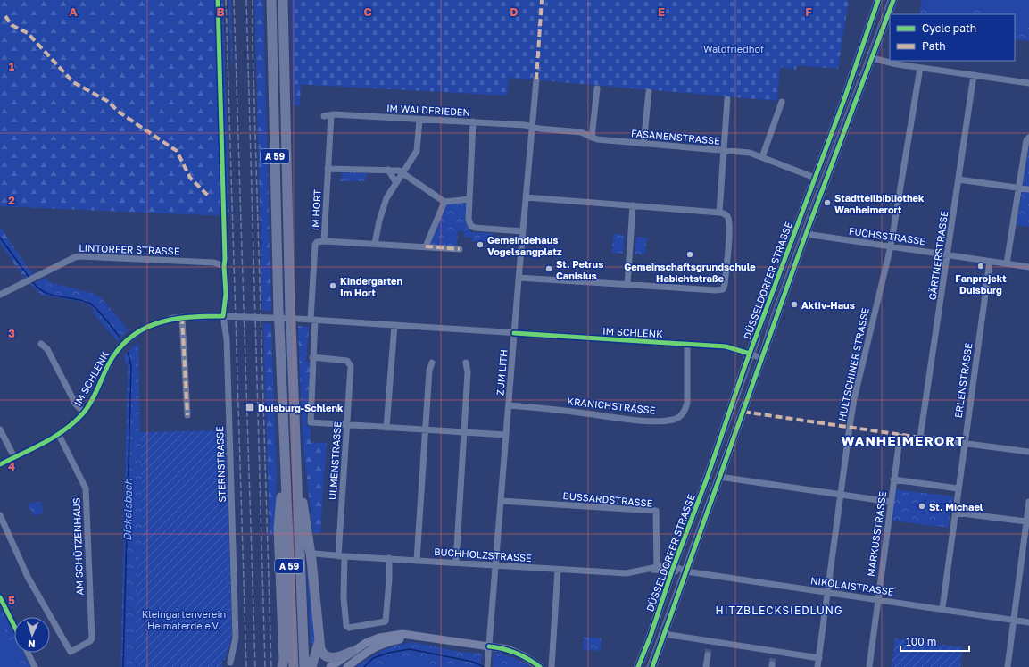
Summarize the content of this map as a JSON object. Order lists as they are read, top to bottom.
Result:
{
  "streets": {
    "highway": ["A 59"],
    "main road": ["DÜSSELDORFER STRASSE"],
    "street": [
      "IM WALDFRIEDEN",
      "FASANENSTRASSE",
      "IM HORT",
      "FUCHSSTRASSE",
      "LINTORFER STRASSE",
      "GÄRTNERSTRASSE",
      "IM SCHLENK",
      "HULTSCHINER STRASSE",
      "ZUM LITH",
      "ERLENSTRASSE",
      "KRANICHSTRASSE",
      "ULMENSTRASSE",
      "STERNSTRASSE",
      "BUSSARDSTRASSE",
      "MARKUSSTRASSE",
      "AM SCHÜTZENHAUS",
      "BUCHHOLZSTRASSE",
      "NIKOLAISTRASSE"
    ]
  },
  "crossings": [
    ["IM WALDFRIEDEN", "FASANENSTRASSE"],
    ["IM WALDFRIEDEN", "IM HORT"],
    ["IM WALDFRIEDEN", "ZUM LITH"],
    ["FASANENSTRASSE", "DÜSSELDORFER STRASSE"],
    ["FASANENSTRASSE", "ZUM LITH"],
    ["A 59", "BUCHHOLZSTRASSE"],
    ["IM HORT", "IM SCHLENK"],
    ["FUCHSSTRASSE", "GÄRTNERSTRASSE"],
    ["FUCHSSTRASSE", "DÜSSELDORFER STRASSE"],
    ["FUCHSSTRASSE", "HULTSCHINER STRASSE"],
    ["FUCHSSTRASSE", "ERLENSTRASSE"],
    ["LINTORFER STRASSE", "STERNSTRASSE"],
    ["GÄRTNERSTRASSE", "ERLENSTRASSE"],
    ["DÜSSELDORFER STRASSE", "IM SCHLENK"],
    ["DÜSSELDORFER STRASSE", "BUCHHOLZSTRASSE"],
    ["DÜSSELDORFER STRASSE", "NIKOLAISTRASSE"],
    ["IM SCHLENK", "ZUM LITH"],
    ["IM SCHLENK", "KRANICHSTRASSE"],
    ["IM SCHLENK", "STERNSTRASSE"],
    ["IM SCHLENK", "AM SCHÜTZENHAUS"],
    ["HULTSCHINER STRASSE", "NIKOLAISTRASSE"],
    ["ZUM LITH", "KRANICHSTRASSE"],
    ["ZUM LITH", "BUSSARDSTRASSE"],
    ["ZUM LITH", "BUCHHOLZSTRASSE"],
    ["ERLENSTRASSE", "NIKOLAISTRASSE"],
    ["ULMENSTRASSE", "BUCHHOLZSTRASSE"],
    ["BUSSARDSTRASSE", "BUCHHOLZSTRASSE"],
    ["MARKUSSTRASSE", "NIKOLAISTRASSE"],
    ["BUCHHOLZSTRASSE", "NIKOLAISTRASSE"]
  ],
  "districts": ["WANHEIMERORT", "HITZBLECKSIEDLUNG"],
  "water": ["Dickelsbach"],
  "parks": ["Waldfriedhof", "Kleingartenverein Heimaterde e.V."],
  "places": {
    "other": [
      "Stadtteilbibliothek Wanheimerort",
      "Gemeindehaus Vogelsangplatz",
      "Gemeinschaftsgrundschule Habichtstraße",
      "Fanprojekt Duisburg",
      "St. Petrus Canisius",
      "Kindergarten Im Hort",
      "Aktiv-Haus",
      "St. Michael"
    ],
    "transit": ["Duisburg-Schlenk"]
  },
  "legend": ["Cycle path", "Path"],
  "scale_bar": "100 m",
  "north": "bottom",
  "grid": {
    "columns": [
      "A",
      "B",
      "C",
      "D",
      "E",
      "F"
    ],
    "rows": [
      "1",
      "2",
      "3",
      "4",
      "5"
    ]
  }
}
